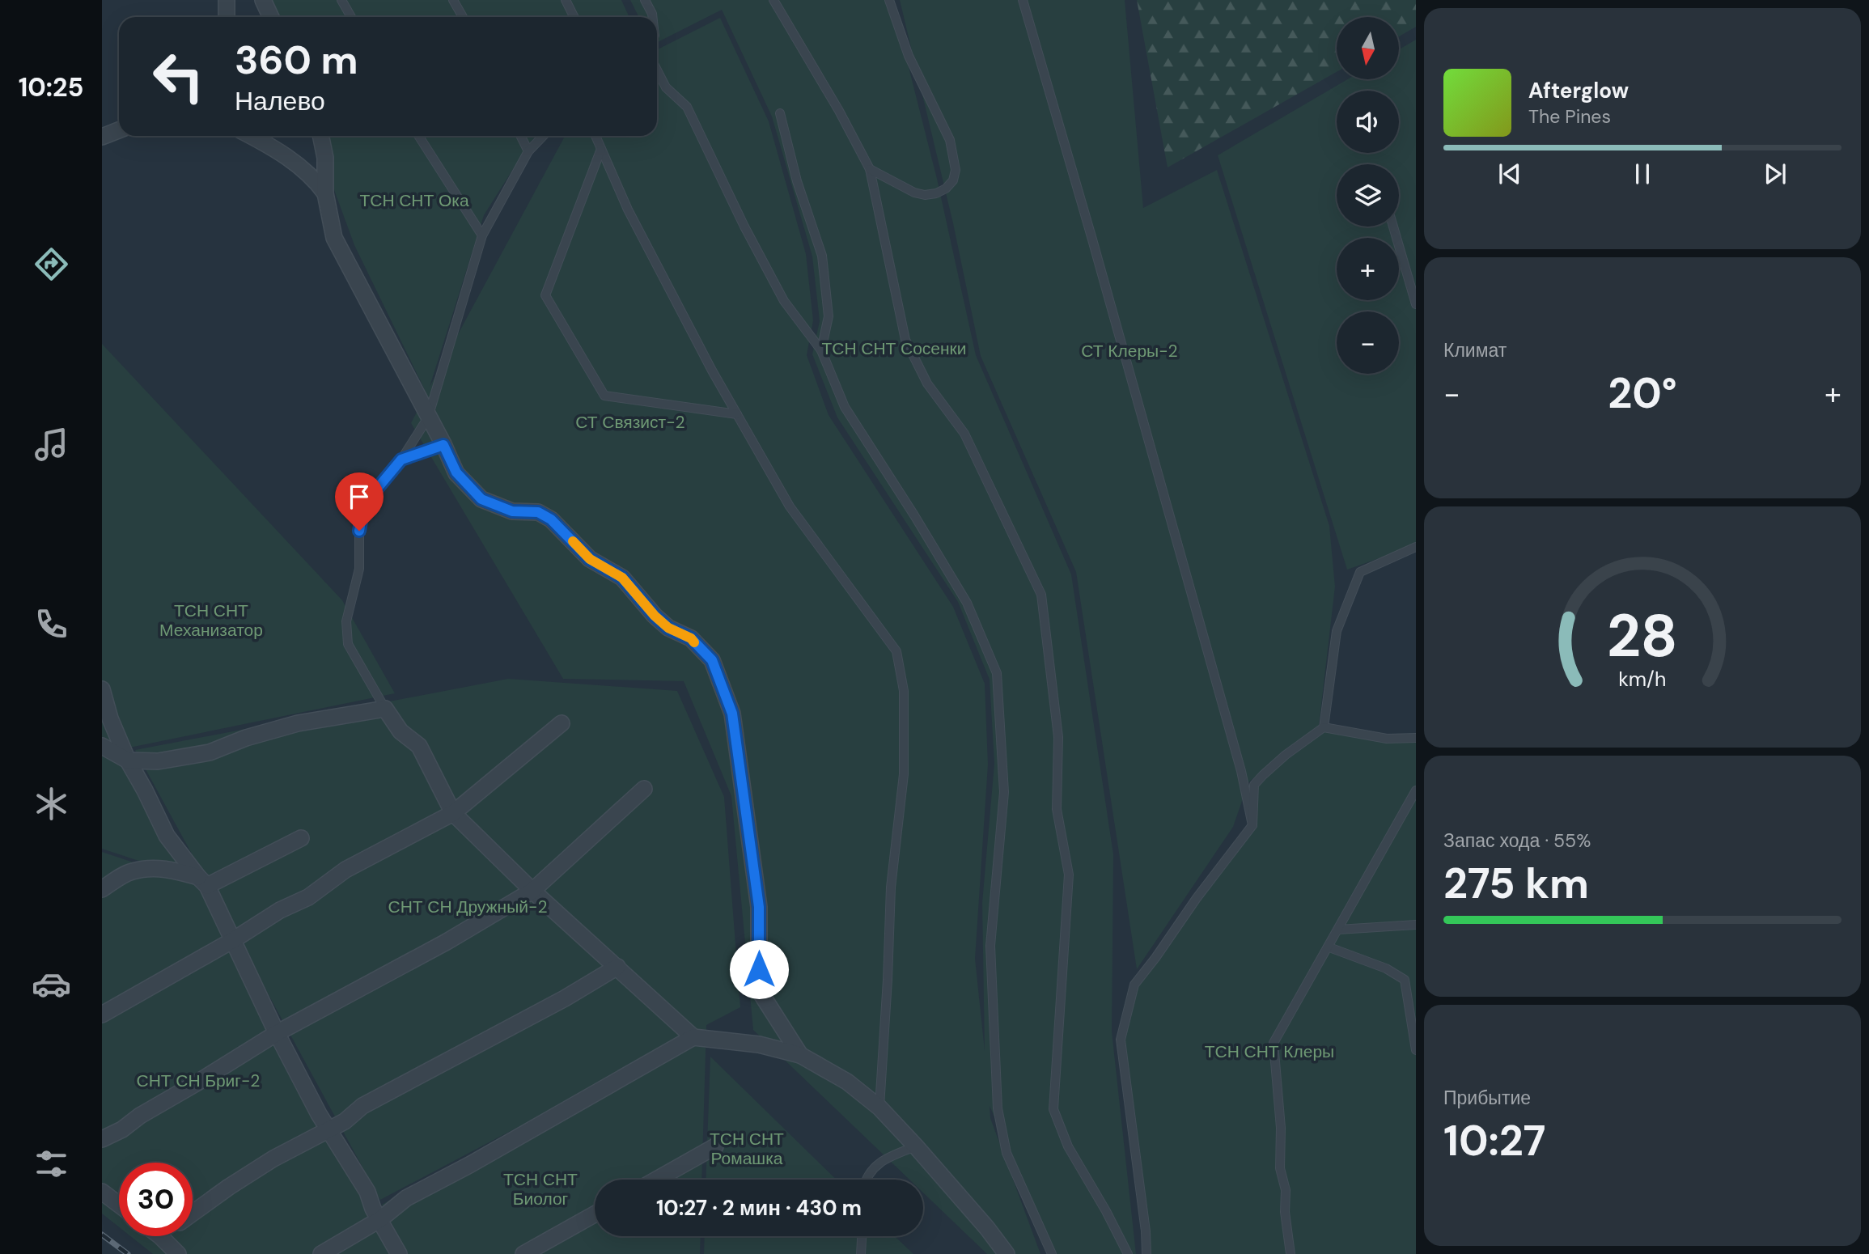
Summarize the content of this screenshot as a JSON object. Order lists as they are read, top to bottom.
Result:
{
  "parks": [
    "ТСН СНТ Ока",
    "ТСН СНТ Сосенки",
    "СТ Клеры-2",
    "СТ Связист-2",
    "ТСН СНТ Механизатор",
    "СНТ СН Дружный-2",
    "ТСН СНТ Клеры",
    "СНТ СН Бриг-2",
    "ТСН СНТ Ромашка",
    "ТСН СНТ Биолог"
  ],
  "north": "bottom",
  "page": {
    "tabs": "10:25",
    "map_buttons": ["+", "−"],
    "turn": ["360 m", "Налево"],
    "song": ["Afterglow", "The Pines"],
    "tile": [
      "Климат",
      ["Запас хода · 55%", "275 km"],
      ["Прибытие", "10:27"]
    ],
    "heat": ["−", "20°", "+"],
    "limit": "30",
    "trip": "10:27 · 2 мин · 430 m",
    "gauge": ["28", "km/h"]
  }
}
